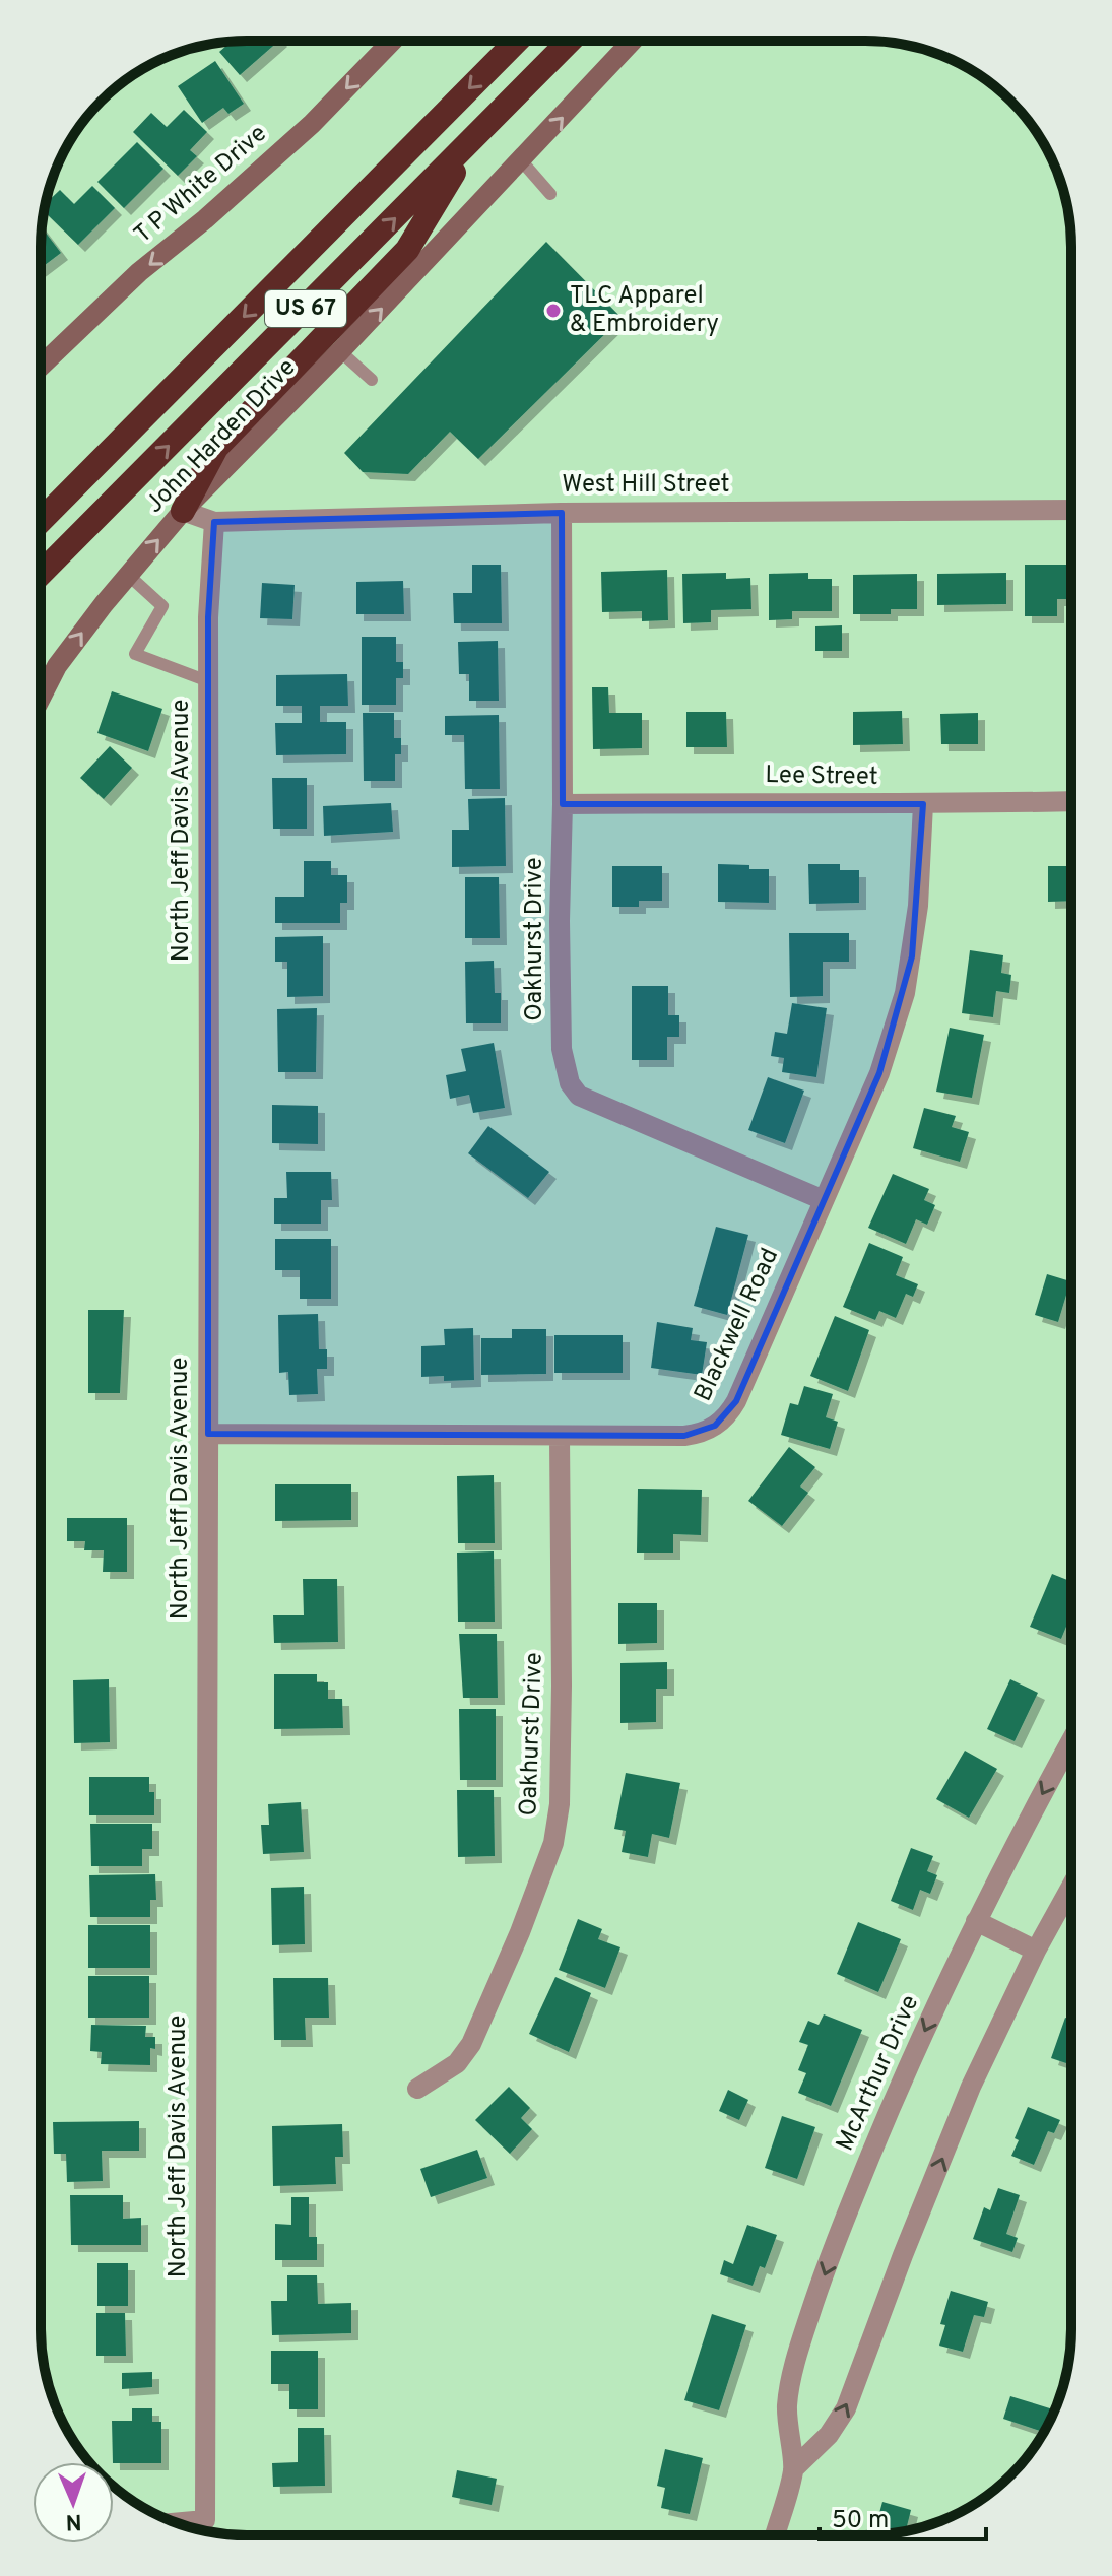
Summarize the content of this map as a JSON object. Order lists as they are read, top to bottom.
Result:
{
  "streets": {
    "highway": ["US 67"],
    "main road": ["T P White Drive", "John Harden Drive"],
    "street": [
      "West Hill Street",
      "Lee Street",
      "North Jeff Davis Avenue",
      "Oakhurst Drive",
      "Blackwell Road",
      "McArthur Drive"
    ]
  },
  "crossings": [
    ["West Hill Street", "North Jeff Davis Avenue"],
    ["West Hill Street", "Oakhurst Drive"],
    ["Lee Street", "Oakhurst Drive"],
    ["Lee Street", "Blackwell Road"],
    ["North Jeff Davis Avenue", "Blackwell Road"],
    ["Oakhurst Drive", "Blackwell Road"]
  ],
  "one_way": ["T P White Drive", "John Harden Drive"],
  "places": ["TLC Apparel & Embroidery"],
  "scale_bar": "50 m",
  "north": "bottom"
}
